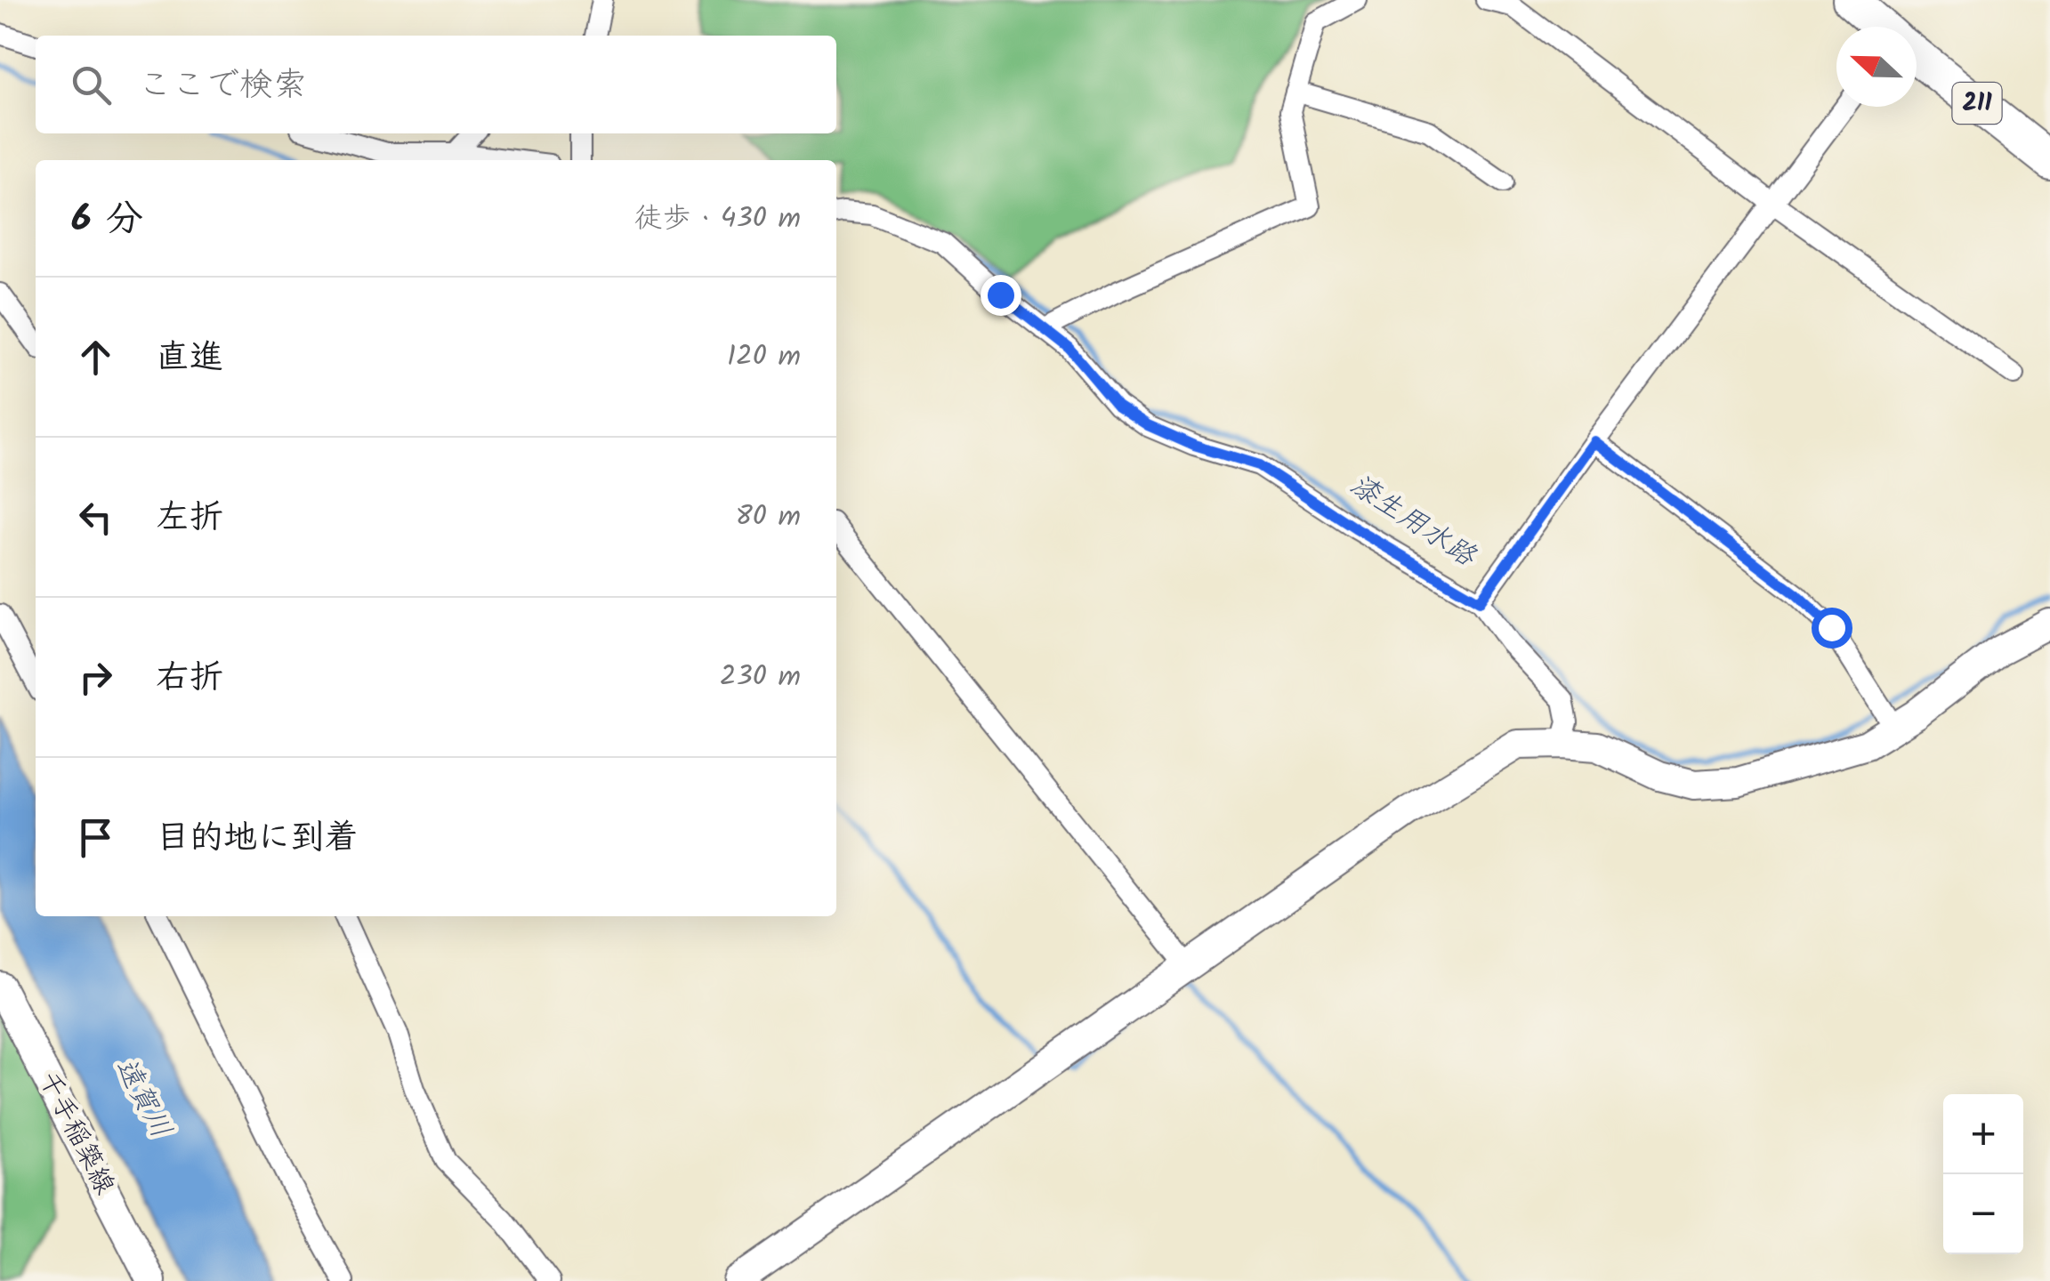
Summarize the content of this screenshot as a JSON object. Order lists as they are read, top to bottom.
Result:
{
  "streets": {
    "highway": ["211"],
    "street": ["千手稲築線"]
  },
  "water": ["漆生用水路", "遠賀川"],
  "north": "left",
  "page": {
    "search": "ここで検索",
    "heading": ["6 分", "徒歩 · 430 m"],
    "list": [
      ["直進", "120 m"],
      ["左折", "80 m"],
      ["右折", "230 m"],
      "目的地に到着"
    ],
    "map_buttons": ["+", "−"]
  }
}
